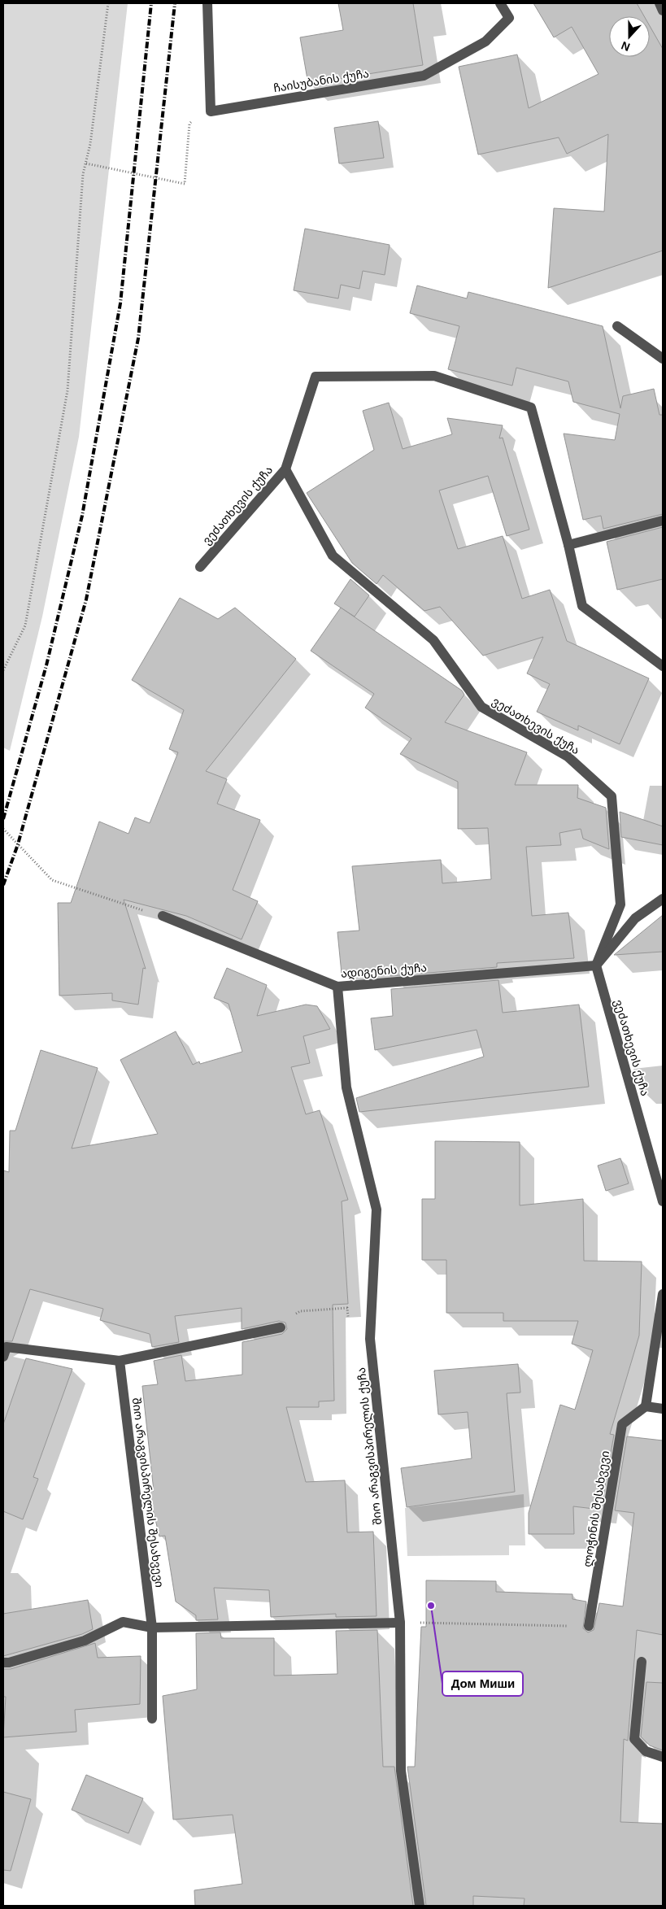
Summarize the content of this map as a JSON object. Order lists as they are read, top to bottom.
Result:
{
  "streets": {
    "street": [
      "ჩაისუბანის ქუჩა",
      "ვეძათხევის ქუჩა",
      "ადიგენის ქუჩა",
      "შიო არაგვისპირელის ქუჩა",
      "შიო არაგვისპირელის შესახვევი",
      "ლოჭინის შესახვევი"
    ]
  },
  "crossings": [
    ["ვეძათხევის ქუჩა", "ადიგენის ქუჩა"],
    ["ადიგენის ქუჩა", "შიო არაგვისპირელის ქუჩა"]
  ],
  "places": ["Дом Миши"],
  "north": "bottom"
}
